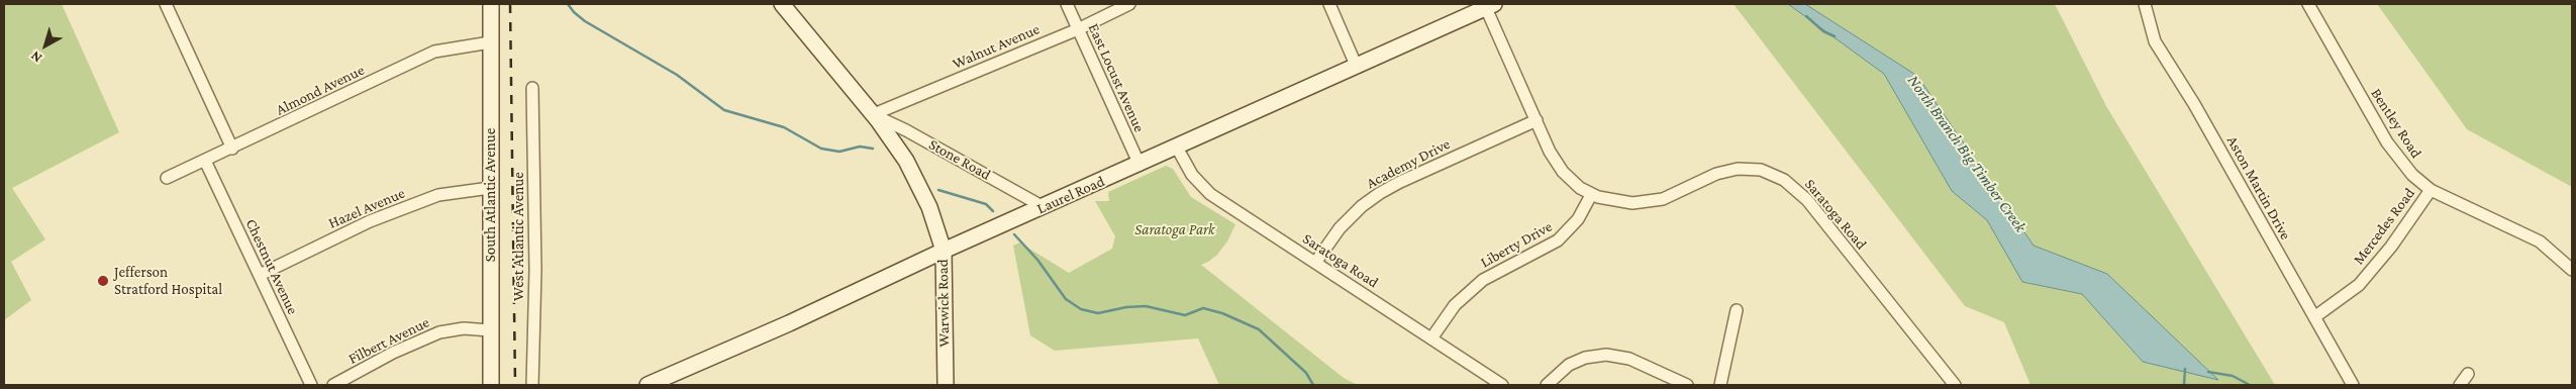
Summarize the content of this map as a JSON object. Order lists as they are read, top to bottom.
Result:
{
  "streets": {
    "main road": [
      "Stone Road",
      "South Atlantic Avenue",
      "Laurel Road",
      "Warwick Road"
    ],
    "street": [
      "Walnut Avenue",
      "East Locust Avenue",
      "Almond Avenue",
      "Bentley Road",
      "Academy Drive",
      "Aston Martin Drive",
      "Hazel Avenue",
      "Saratoga Road",
      "Mercedes Road",
      "West Atlantic Avenue",
      "Liberty Drive",
      "Chestnut Avenue",
      "Filbert Avenue"
    ]
  },
  "crossings": [
    ["Walnut Avenue", "East Locust Avenue"],
    ["Walnut Avenue", "Stone Road"],
    ["East Locust Avenue", "Laurel Road"],
    ["Almond Avenue", "South Atlantic Avenue"],
    ["Almond Avenue", "Chestnut Avenue"],
    ["Bentley Road", "Mercedes Road"],
    ["Stone Road", "Laurel Road"],
    ["Stone Road", "Warwick Road"],
    ["Academy Drive", "Saratoga Road"],
    ["Aston Martin Drive", "Mercedes Road"],
    ["South Atlantic Avenue", "Hazel Avenue"],
    ["South Atlantic Avenue", "Filbert Avenue"],
    ["Laurel Road", "Saratoga Road"],
    ["Laurel Road", "Warwick Road"],
    ["Hazel Avenue", "Chestnut Avenue"],
    ["Saratoga Road", "Liberty Drive"]
  ],
  "water": ["North Branch Big Timber Creek"],
  "parks": ["Saratoga Park"],
  "places": ["Jefferson Stratford Hospital"],
  "north": "bottom left"
}
